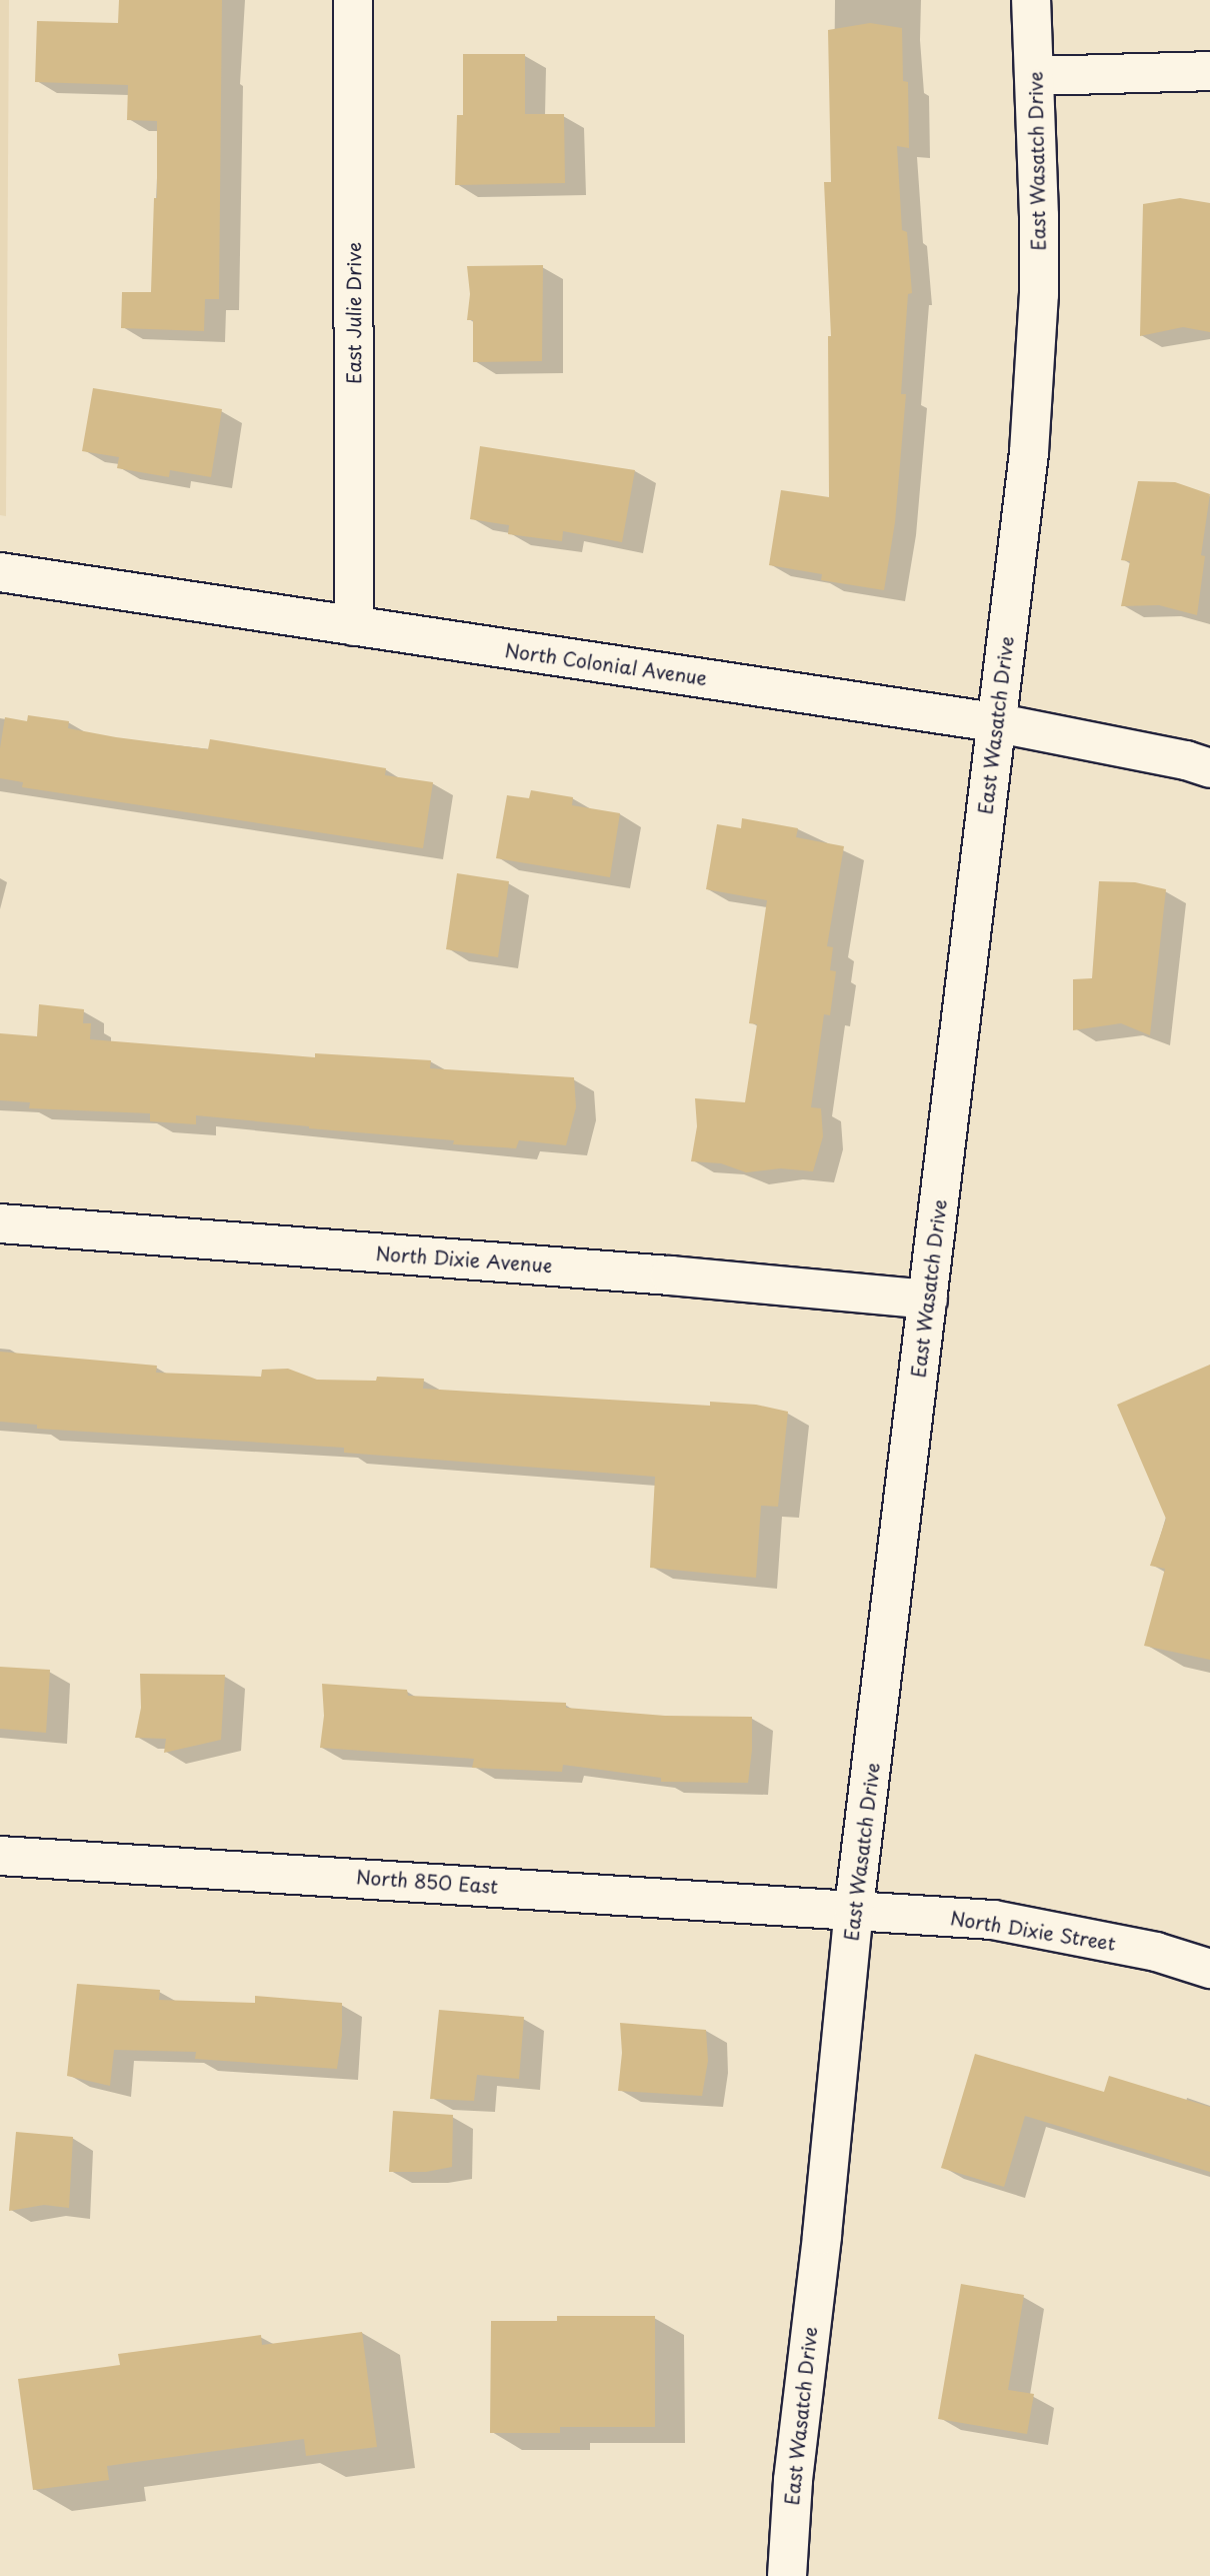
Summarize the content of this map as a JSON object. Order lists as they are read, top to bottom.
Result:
{
  "streets": {
    "street": [
      "East Wasatch Drive",
      "East Julie Drive",
      "North Colonial Avenue",
      "North Dixie Avenue",
      "North 850 East",
      "North Dixie Street"
    ]
  },
  "crossings": [
    ["East Wasatch Drive", "North Colonial Avenue"],
    ["East Wasatch Drive", "North Dixie Avenue"],
    ["East Wasatch Drive", "North 850 East"],
    ["East Wasatch Drive", "North Dixie Street"],
    ["East Julie Drive", "North Colonial Avenue"],
    ["North 850 East", "North Dixie Street"]
  ]
}
